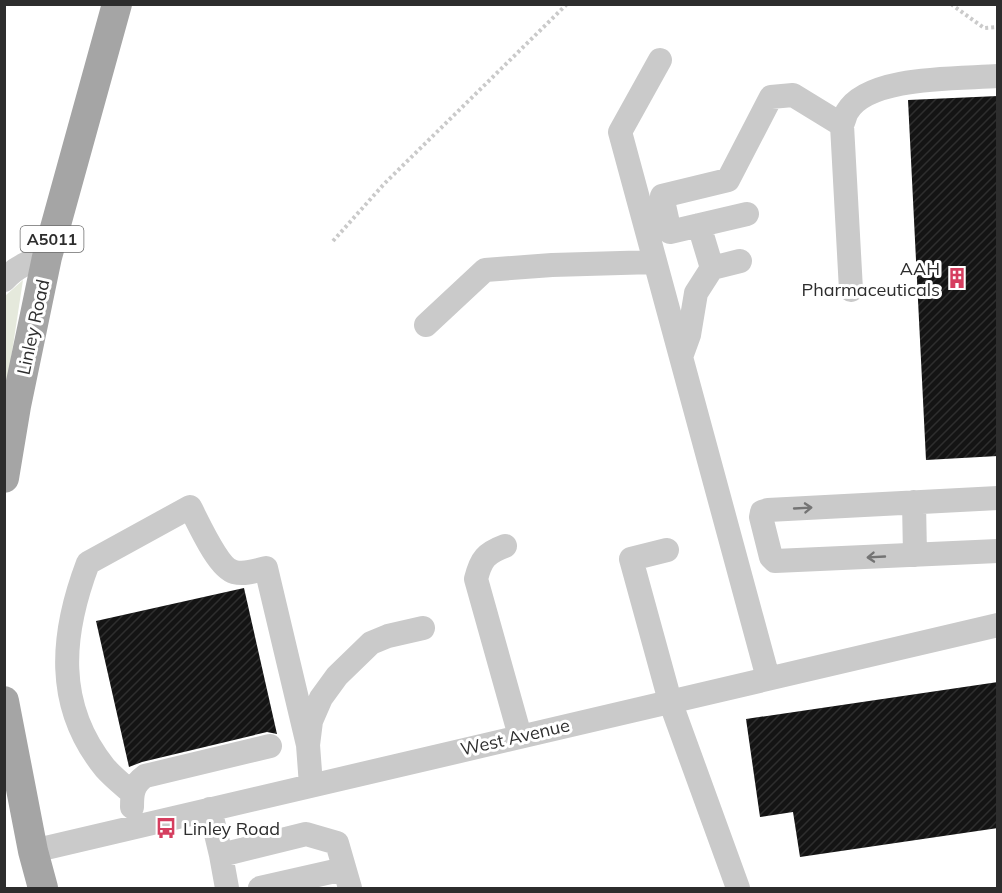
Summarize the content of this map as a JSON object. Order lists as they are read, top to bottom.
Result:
{
  "streets": {
    "main road": ["A5011", "Linley Road"],
    "street": ["West Avenue"]
  },
  "places": {
    "building": ["AAH Pharmaceuticals"],
    "bus stop": ["Linley Road"]
  }
}
